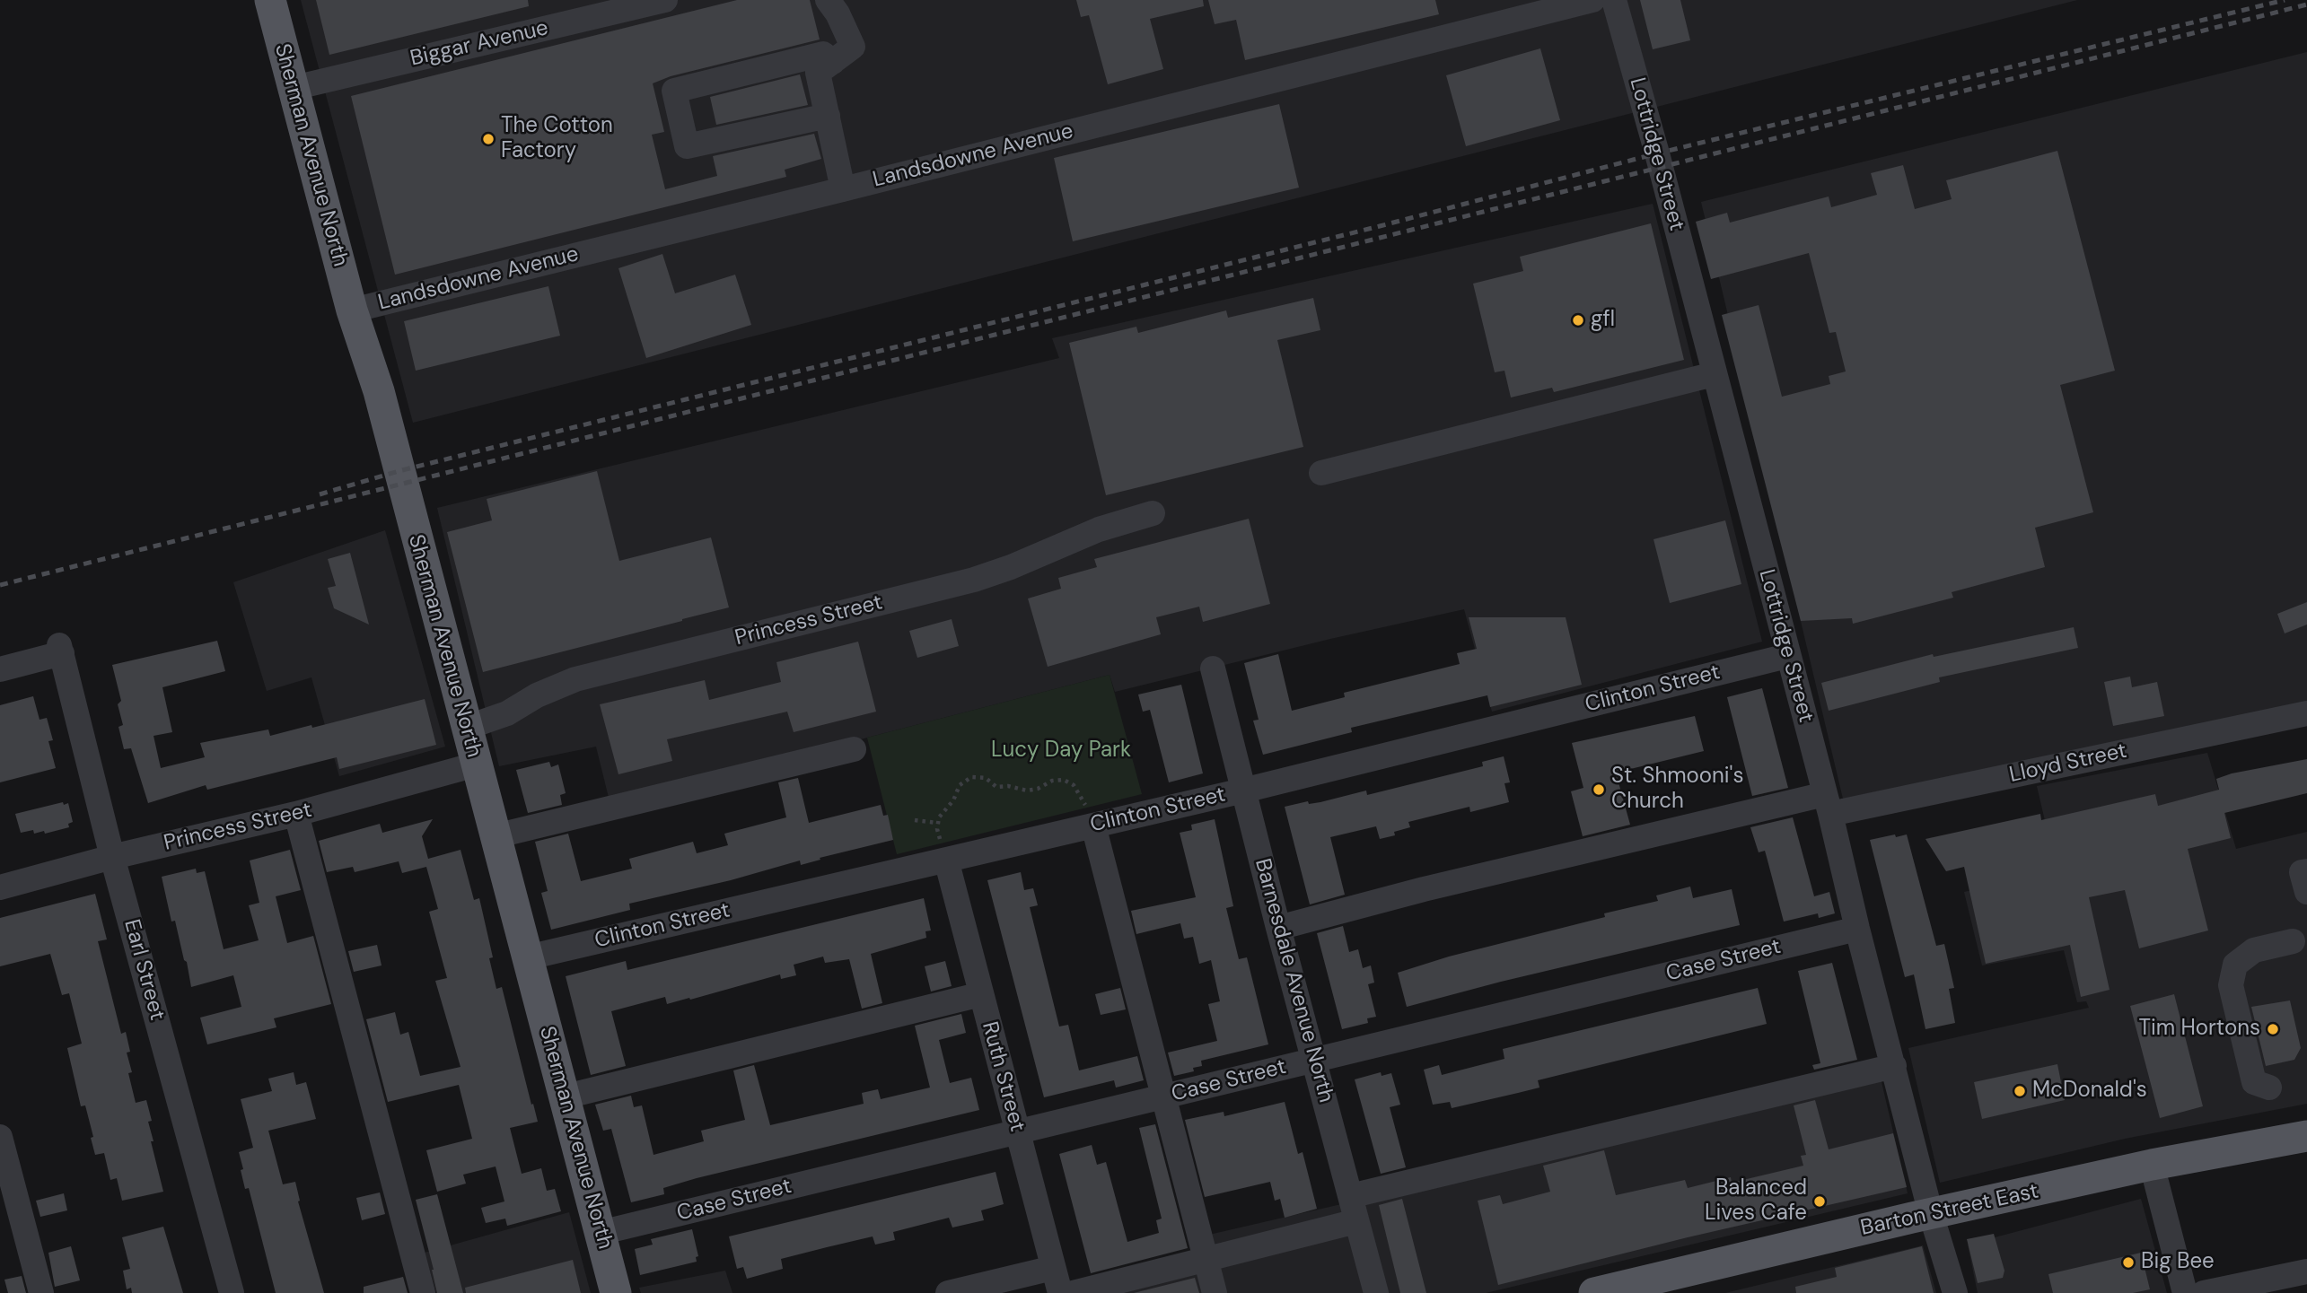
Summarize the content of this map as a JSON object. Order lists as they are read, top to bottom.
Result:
{
  "streets": {
    "main road": ["Sherman Avenue North", "Barton Street East"],
    "street": [
      "Biggar Avenue",
      "Lottridge Street",
      "Landsdowne Avenue",
      "Princess Street",
      "Clinton Street",
      "Lloyd Street",
      "Case Street",
      "Earl Street",
      "Barnesdale Avenue North",
      "Ruth Street"
    ]
  },
  "crossings": [
    ["Biggar Avenue", "Sherman Avenue North"],
    ["Lottridge Street", "Clinton Street"],
    ["Lottridge Street", "Lloyd Street"],
    ["Lottridge Street", "Case Street"],
    ["Lottridge Street", "Barton Street East"],
    ["Sherman Avenue North", "Landsdowne Avenue"],
    ["Sherman Avenue North", "Princess Street"],
    ["Sherman Avenue North", "Clinton Street"],
    ["Sherman Avenue North", "Case Street"],
    ["Princess Street", "Earl Street"],
    ["Clinton Street", "Barnesdale Avenue North"],
    ["Clinton Street", "Ruth Street"],
    ["Lloyd Street", "Barnesdale Avenue North"],
    ["Case Street", "Barnesdale Avenue North"],
    ["Case Street", "Ruth Street"]
  ],
  "parks": ["Lucy Day Park"],
  "places": [
    "The Cotton Factory",
    "gfl",
    "St. Shmooni's Church",
    "Tim Hortons",
    "McDonald's",
    "Balanced Lives Cafe",
    "Big Bee"
  ]
}
